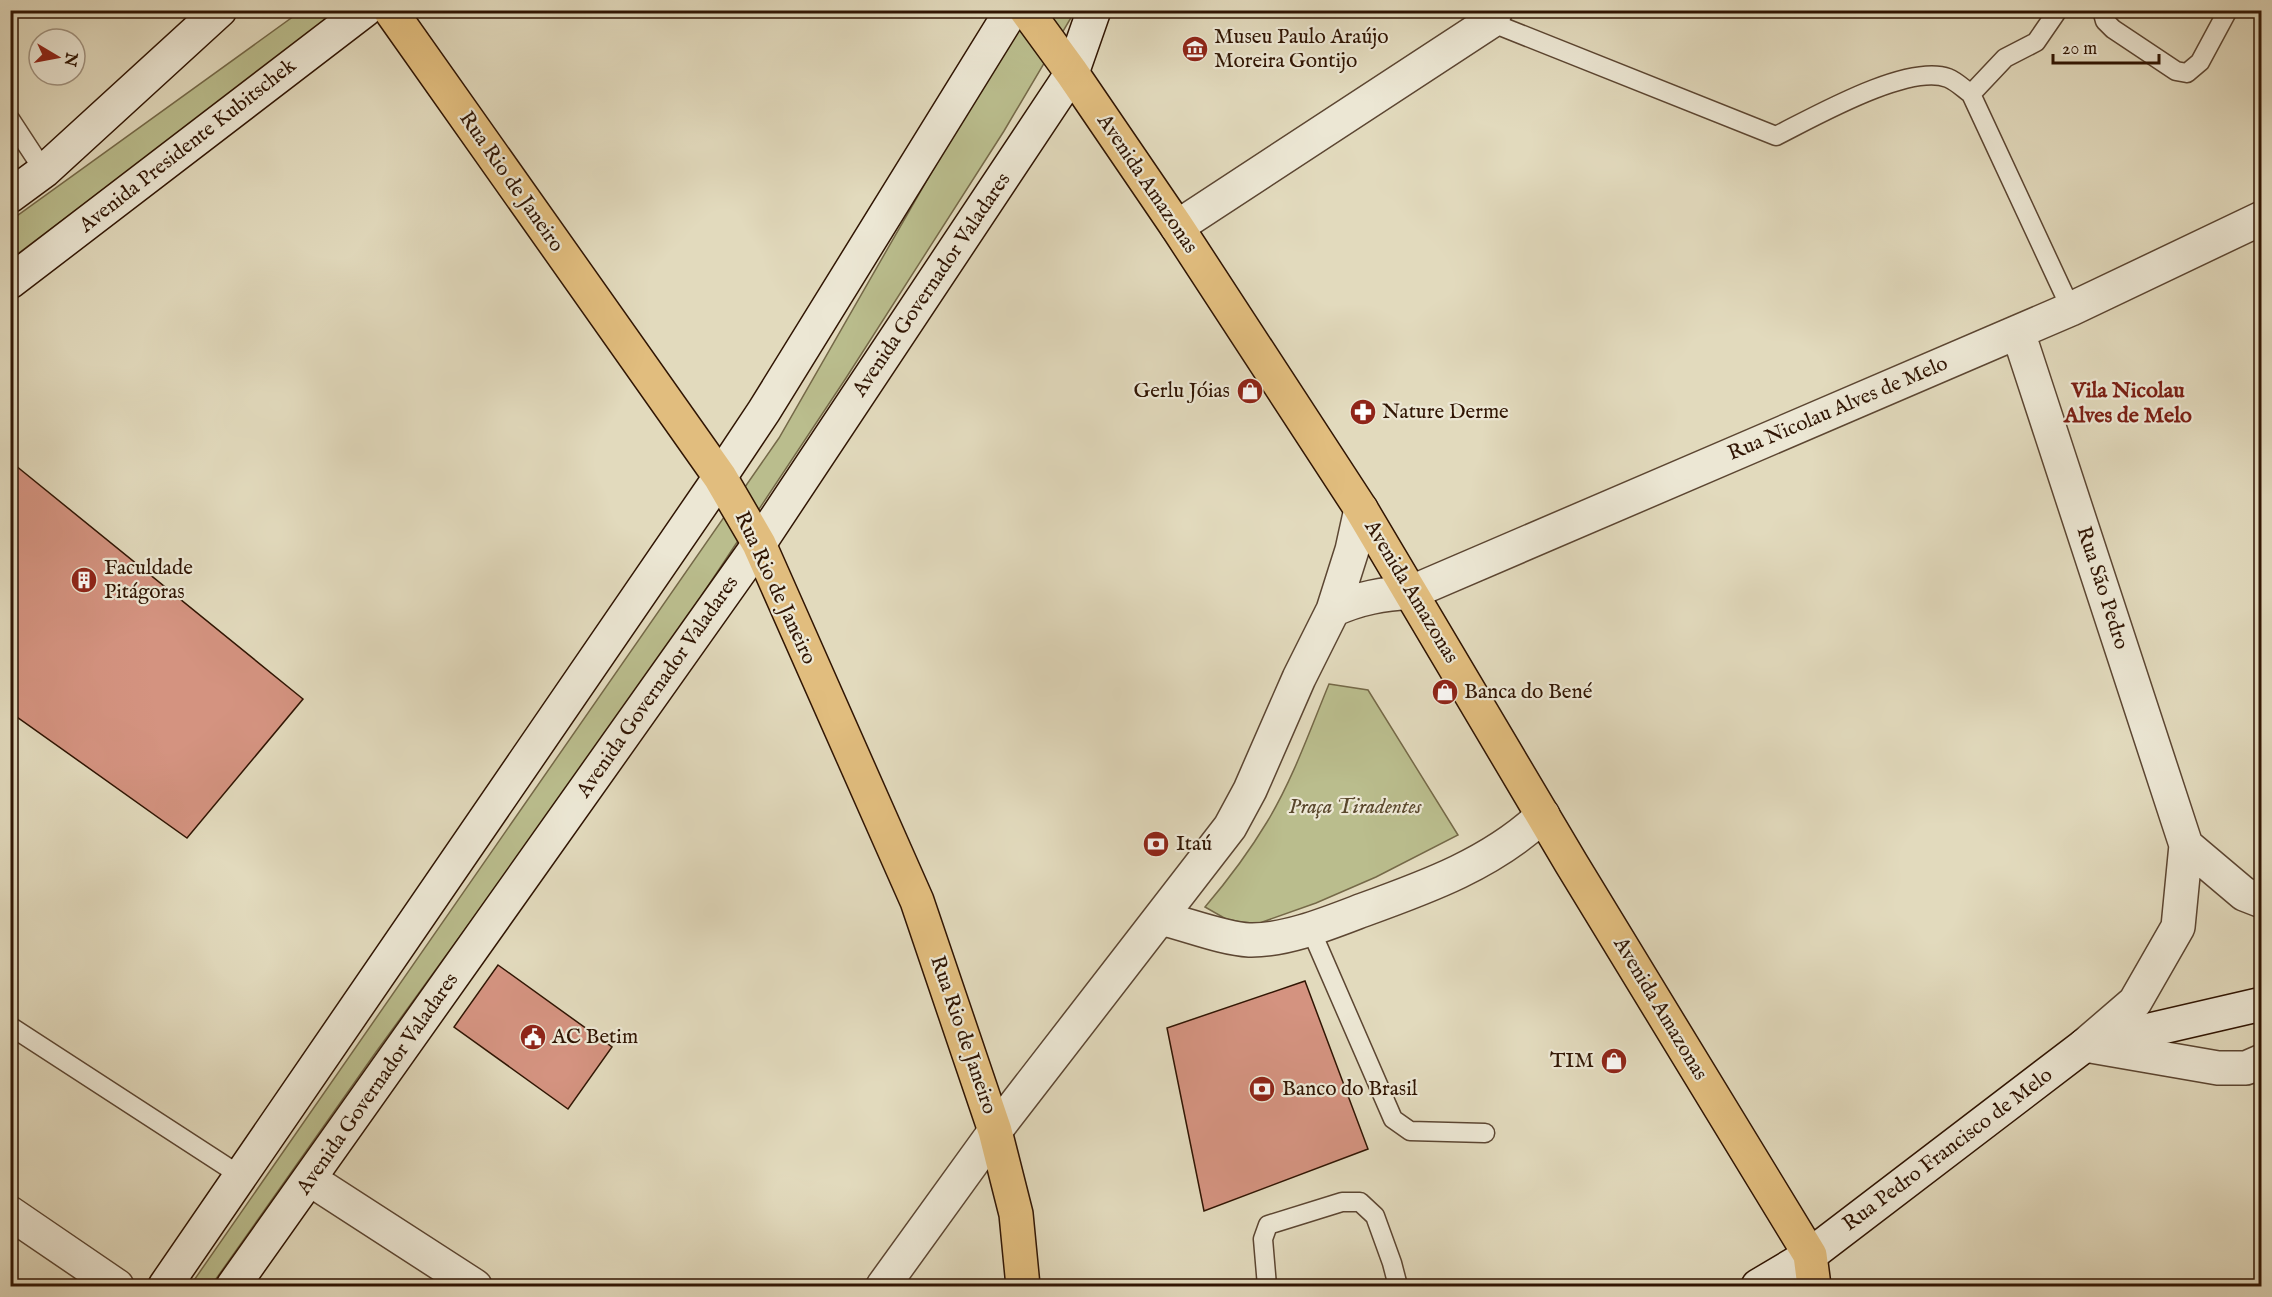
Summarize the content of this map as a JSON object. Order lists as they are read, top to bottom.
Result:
{
  "streets": {
    "main road": ["Rua Rio de Janeiro", "Avenida Amazonas"],
    "street": [
      "Avenida Presidente Kubitschek",
      "Avenida Governador Valadares",
      "Rua Nicolau Alves de Melo",
      "Rua São Pedro",
      "Rua Pedro Francisco de Melo"
    ]
  },
  "crossings": [
    ["Rua Rio de Janeiro", "Avenida Governador Valadares"],
    ["Avenida Amazonas", "Avenida Governador Valadares"],
    ["Avenida Amazonas", "Rua Nicolau Alves de Melo"],
    ["Avenida Amazonas", "Rua Pedro Francisco de Melo"],
    ["Rua Nicolau Alves de Melo", "Rua São Pedro"],
    ["Rua São Pedro", "Rua Pedro Francisco de Melo"]
  ],
  "districts": ["Vila Nicolau Alves de Melo"],
  "parks": ["Praça Tiradentes"],
  "places": {
    "museum": ["Museu Paulo Araújo Moreira Gontijo"],
    "shop": ["Gerlu Jóias", "Banca do Bené", "TIM"],
    "pharmacy": ["Nature Derme"],
    "building": ["Faculdade Pitágoras"],
    "bank": ["Itaú", "Banco do Brasil"],
    "public building": ["AC Betim"]
  },
  "scale_bar": "20 m",
  "north": "right"
}
